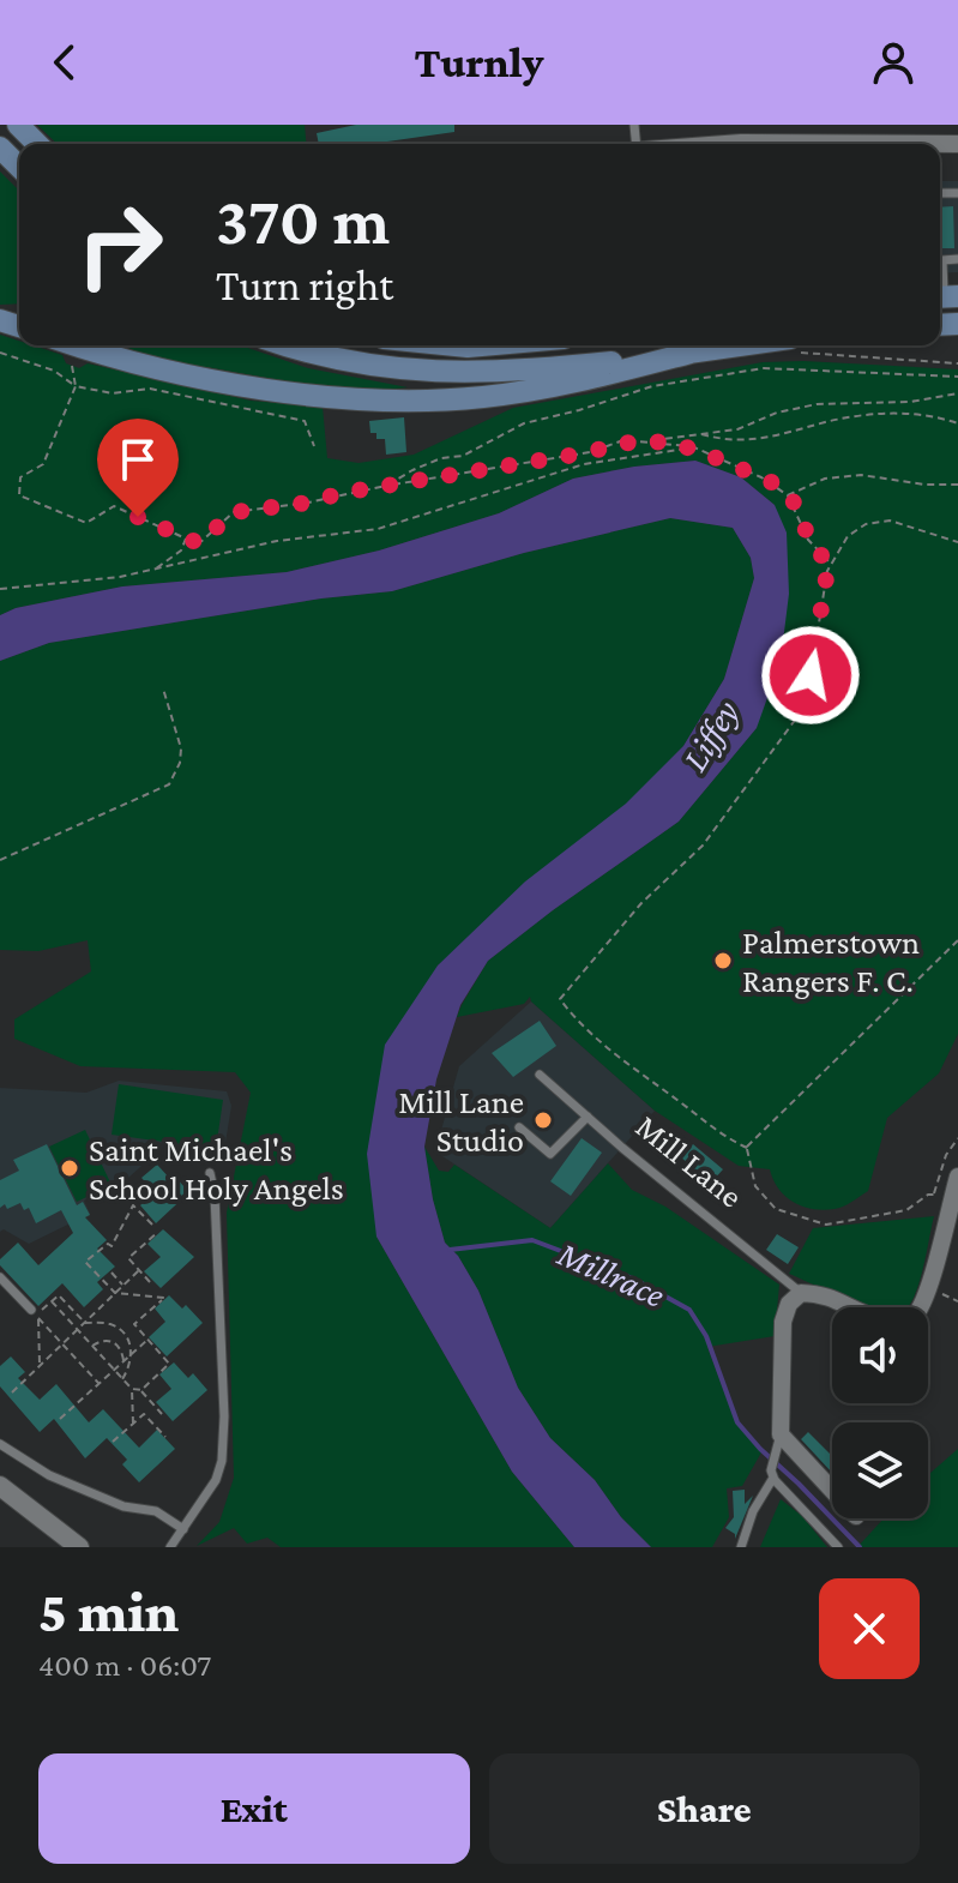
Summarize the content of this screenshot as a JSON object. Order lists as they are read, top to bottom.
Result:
{
  "streets": {
    "street": ["Mill Lane"]
  },
  "water": ["Liffey", "Millrace"],
  "places": ["Palmerstown Rangers F. C.", "Mill Lane Studio", "Saint Michael's School Holy Angels"],
  "page": {
    "header": "Turnly",
    "turn": ["370 m", "Turn right"],
    "heading": ["5 min", "400 m · 06:07"],
    "buttons": ["Exit", "Share"]
  }
}
